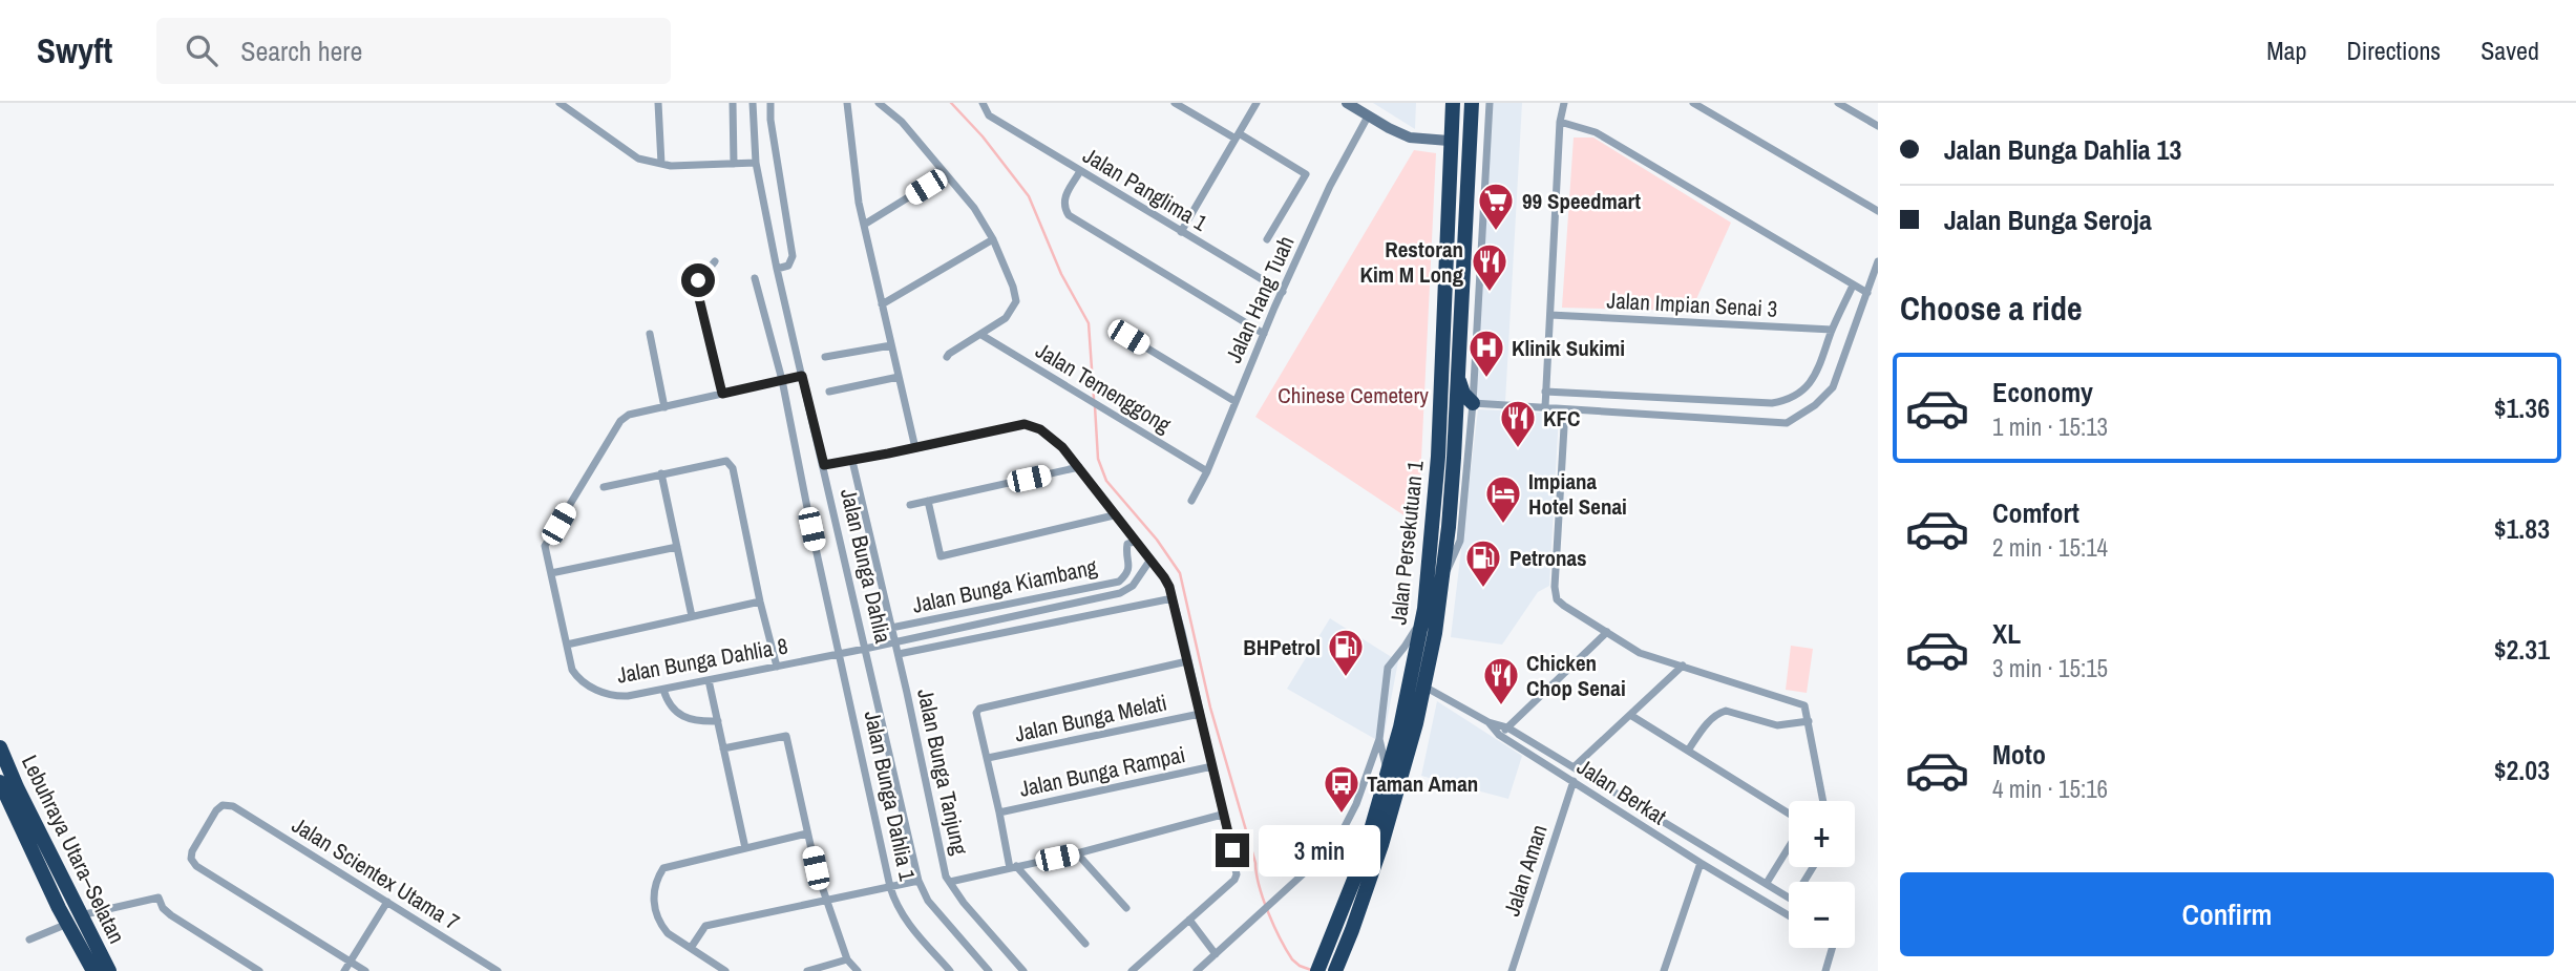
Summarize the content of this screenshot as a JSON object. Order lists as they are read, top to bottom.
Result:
{
  "streets": {
    "highway": ["Jalan Persekutuan 1", "Lebuhraya Utara–Selatan"],
    "street": [
      "Jalan Panglima 1",
      "Jalan Hang Tuah",
      "Jalan Impian Senai 3",
      "Jalan Temenggong",
      "Jalan Bunga Dahlia",
      "Jalan Bunga Kiambang",
      "Jalan Bunga Dahlia 8",
      "Jalan Bunga Melati",
      "Jalan Bunga Tanjung",
      "Jalan Bunga Rampai",
      "Jalan Berkat",
      "Jalan Bunga Dahlia 1",
      "Jalan Aman",
      "Jalan Scientex Utama 7"
    ]
  },
  "crossings": [
    ["Jalan Panglima 1", "Jalan Hang Tuah"],
    ["Jalan Hang Tuah", "Jalan Temenggong"],
    ["Jalan Persekutuan 1", "Jalan Berkat"],
    ["Jalan Bunga Dahlia", "Jalan Bunga Dahlia 8"],
    ["Jalan Bunga Kiambang", "Jalan Bunga Tanjung"],
    ["Jalan Bunga Dahlia 8", "Jalan Bunga Tanjung"],
    ["Jalan Bunga Dahlia 8", "Jalan Bunga Dahlia 1"],
    ["Jalan Berkat", "Jalan Aman"]
  ],
  "parks": ["Chinese Cemetery"],
  "places": {
    "supermarket": ["99 Speedmart"],
    "restaurant": ["Restoran Kim M Long", "KFC", "Chicken Chop Senai"],
    "hospital": ["Klinik Sukimi"],
    "hotel": ["Impiana Hotel Senai"],
    "fuel station": ["Petronas", "BHPetrol"],
    "bus stop": ["Taman Aman"]
  },
  "page": {
    "header": "Swyft",
    "search": "Search here",
    "nav": ["Map", "Directions", "Saved"],
    "banner": ["Jalan Bunga Dahlia 13", "Jalan Bunga Seroja"],
    "heading": "Choose a ride",
    "list": [
      {
        "name": "Economy",
        "note": "1 min · 15:13",
        "value": "$1.36"
      },
      {
        "name": "Comfort",
        "note": "2 min · 15:14",
        "value": "$1.83"
      },
      {
        "name": "XL",
        "note": "3 min · 15:15",
        "value": "$2.31"
      },
      {
        "name": "Moto",
        "note": "4 min · 15:16",
        "value": "$2.03"
      }
    ],
    "map_buttons": ["+", "−"],
    "bubble": "3 min",
    "buttons": "Confirm"
  }
}
